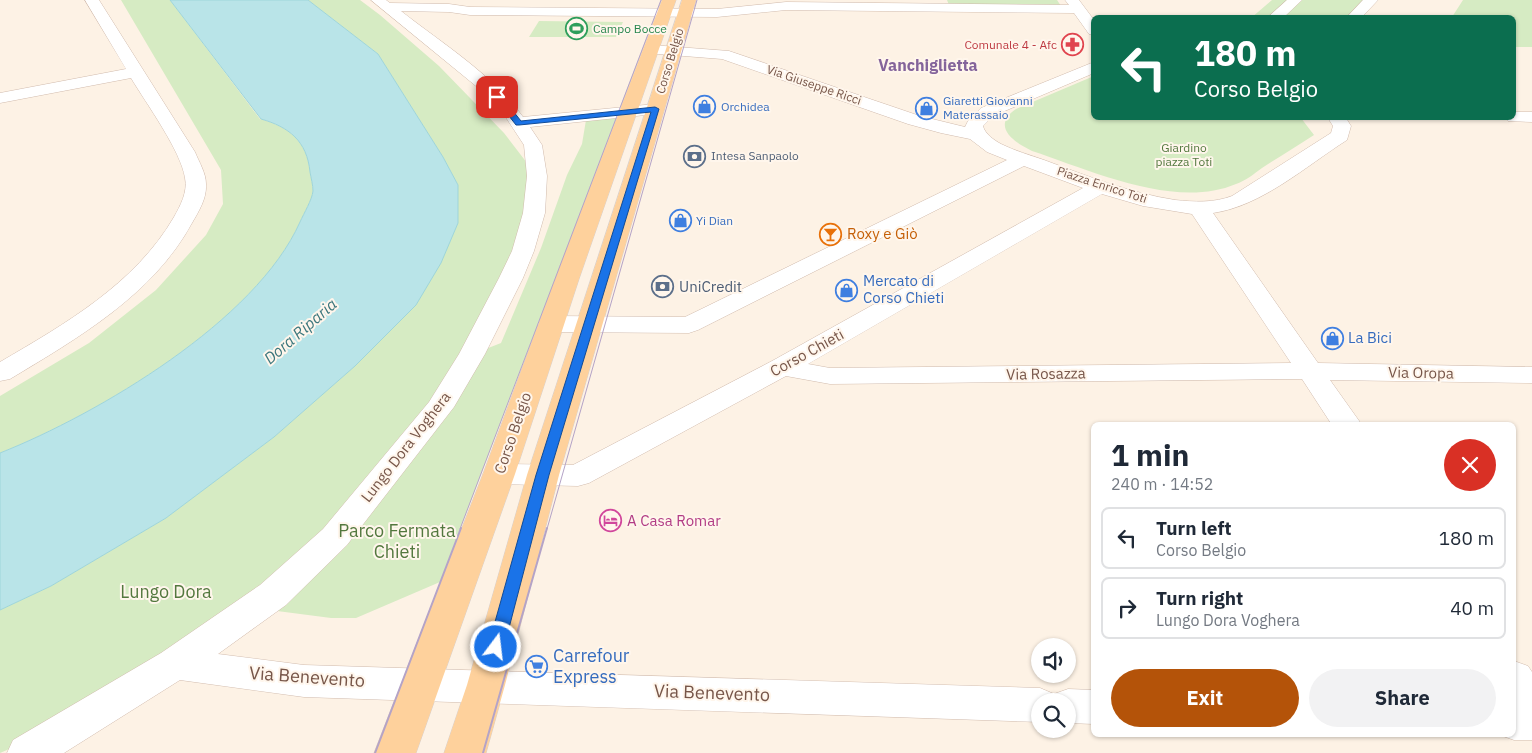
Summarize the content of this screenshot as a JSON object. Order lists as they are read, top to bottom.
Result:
{
  "streets": {
    "main road": ["Corso Belgio"],
    "street": [
      "Via Giuseppe Ricci",
      "Piazza Enrico Toti",
      "Corso Chieti",
      "Via Oropa",
      "Via Rosazza",
      "Lungo Dora Voghera",
      "Via Benevento"
    ]
  },
  "crossings": [
    ["Corso Belgio", "Via Giuseppe Ricci"],
    ["Corso Belgio", "Corso Chieti"],
    ["Corso Belgio", "Lungo Dora Voghera"],
    ["Corso Belgio", "Via Benevento"],
    ["Via Giuseppe Ricci", "Piazza Enrico Toti"],
    ["Piazza Enrico Toti", "Corso Chieti"],
    ["Corso Chieti", "Via Rosazza"],
    ["Via Oropa", "Via Rosazza"],
    ["Lungo Dora Voghera", "Via Benevento"]
  ],
  "districts": ["Vanchiglietta"],
  "water": ["Dora Riparia"],
  "parks": ["Giardino piazza Toti", "Parco Fermata Chieti", "Lungo Dora"],
  "places": {
    "sports": ["Campo Bocce"],
    "pharmacy": ["Comunale 4 - Afc"],
    "shop": [
      "Orchidea",
      "Giaretti Giovanni Materassaio",
      "Yi Dian",
      "Mercato di Corso Chieti",
      "La Bici"
    ],
    "bank": ["Intesa Sanpaolo", "UniCredit"],
    "bar": ["Roxy e Giò"],
    "hotel": ["A Casa Romar"],
    "supermarket": ["Carrefour Express"]
  },
  "page": {
    "turn": ["180 m", "Corso Belgio"],
    "heading": ["1 min", "240 m · 14:52"],
    "list": [
      {
        "name": "Turn left",
        "note": "Corso Belgio",
        "value": "180 m"
      },
      {
        "name": "Turn right",
        "note": "Lungo Dora Voghera",
        "value": "40 m"
      }
    ],
    "buttons": ["Exit", "Share"]
  }
}
